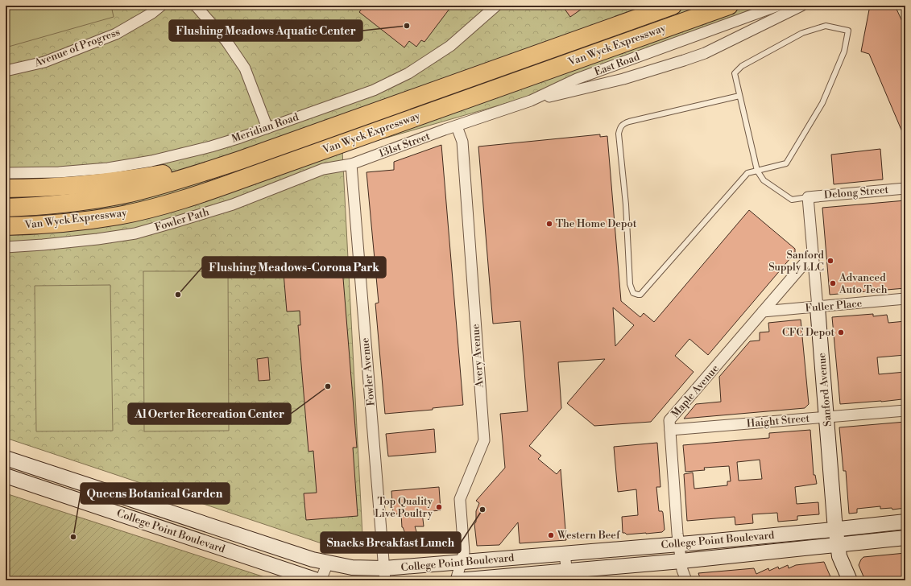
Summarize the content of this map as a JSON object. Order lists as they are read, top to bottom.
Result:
{
  "streets": {
    "highway": ["Van Wyck Expressway"],
    "main road": ["Sanford Avenue", "College Point Boulevard"],
    "street": [
      "Avenue of Progress",
      "East Road",
      "Meridian Road",
      "131st Street",
      "Delong Street",
      "Fowler Path",
      "Fuller Place",
      "Avery Avenue",
      "Fowler Avenue",
      "Maple Avenue",
      "Haight Street"
    ]
  },
  "crossings": [
    ["East Road", "131st Street"],
    ["East Road", "Avery Avenue"],
    ["131st Street", "Fowler Path"],
    ["131st Street", "Avery Avenue"],
    ["131st Street", "Fowler Avenue"],
    ["Delong Street", "Sanford Avenue"],
    ["Fowler Path", "Fowler Avenue"],
    ["Fuller Place", "Sanford Avenue"],
    ["Fuller Place", "Maple Avenue"],
    ["Avery Avenue", "College Point Boulevard"],
    ["Fowler Avenue", "College Point Boulevard"],
    ["Sanford Avenue", "Maple Avenue"],
    ["Sanford Avenue", "Haight Street"],
    ["Sanford Avenue", "College Point Boulevard"],
    ["Maple Avenue", "Haight Street"],
    ["Maple Avenue", "College Point Boulevard"]
  ],
  "places": [
    "Flushing Meadows Aquatic Center",
    "The Home Depot",
    "Sanford Supply LLC",
    "Advanced Auto Tech",
    "Flushing Meadows-Corona Park",
    "CFC Depot",
    "Al Oerter Recreation Center",
    "Top Quality Live Poultry",
    "Snacks Breakfast Lunch",
    "Western Beef",
    "Queens Botanical Garden"
  ]
}
